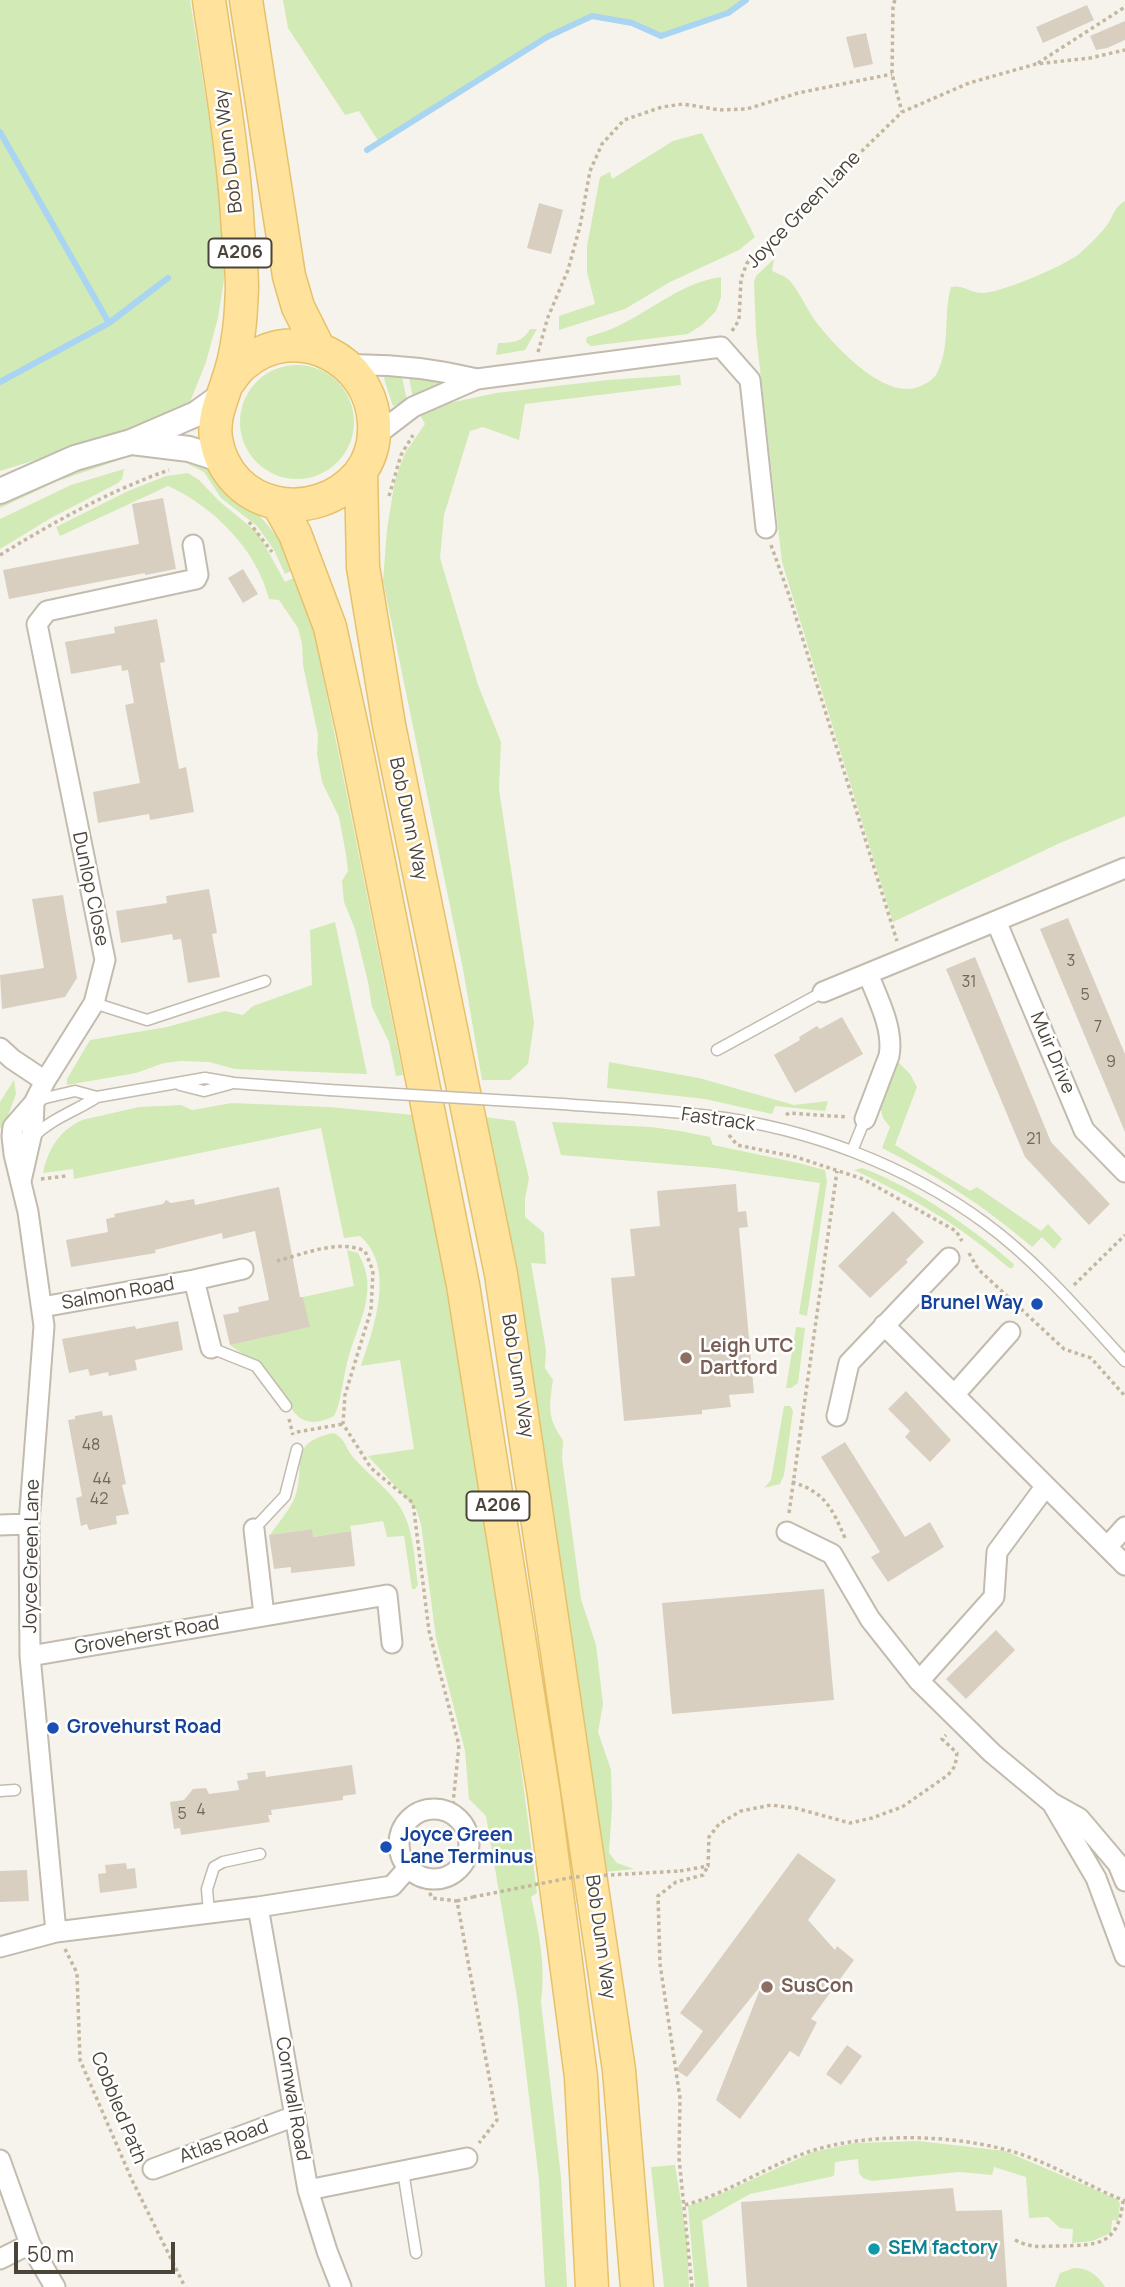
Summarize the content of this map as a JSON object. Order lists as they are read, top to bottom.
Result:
{
  "streets": {
    "main road": ["Bob Dunn Way", "A206"],
    "street": [
      "Joyce Green Lane",
      "Dunlop Close",
      "Muir Drive",
      "Salmon Road",
      "Groveherst Road",
      "Cornwall Road",
      "Atlas Road"
    ],
    "lane": ["Fastrack"],
    "path": ["Cobbled Path"]
  },
  "crossings": [
    ["Joyce Green Lane", "Dunlop Close"],
    ["Joyce Green Lane", "Salmon Road"],
    ["Joyce Green Lane", "Groveherst Road"],
    ["Joyce Green Lane", "Cobbled Path"],
    ["Cornwall Road", "Atlas Road"]
  ],
  "places": [
    "Brunel Way",
    "Leigh UTC Dartford",
    "Grovehurst Road",
    "Joyce Green Lane Terminus",
    "SusCon",
    "SEM factory"
  ],
  "house_numbers": [
    "3",
    "31",
    "5",
    "7",
    "9",
    "21",
    "48",
    "44",
    "42",
    "4",
    "5"
  ],
  "scale_bar": "50 m"
}
